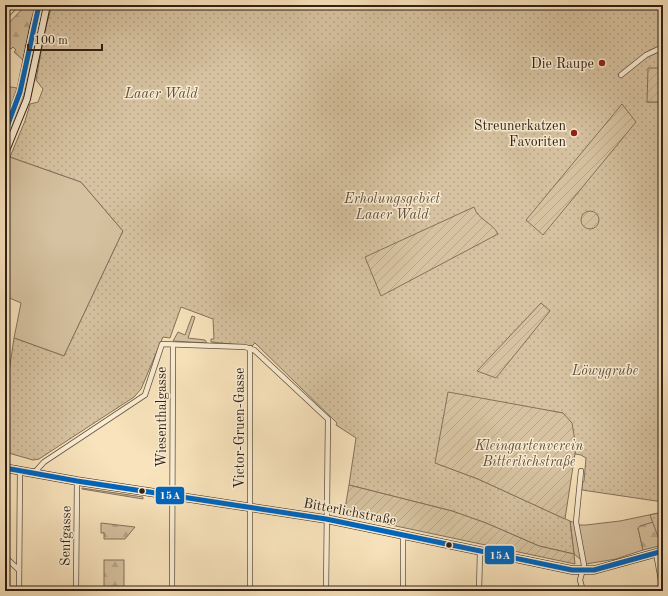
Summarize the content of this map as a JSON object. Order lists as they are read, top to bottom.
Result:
{
  "streets": {
    "main road": ["Bitterlichstraße"],
    "street": ["Wiesenthalgasse", "Victor-Gruen-Gasse", "Senfgasse"]
  },
  "crossings": [
    ["Wiesenthalgasse", "Bitterlichstraße"],
    ["Victor-Gruen-Gasse", "Bitterlichstraße"],
    ["Bitterlichstraße", "Senfgasse"]
  ],
  "parks": [
    "Laaer Wald",
    "Erholungsgebiet Laaer Wald",
    "Löwygrube",
    "Kleingartenverein Bitterlichstraße"
  ],
  "places": ["Die Raupe", "Streunerkatzen Favoriten"],
  "lines": ["transit line 15A"],
  "scale_bar": "100 m"
}
